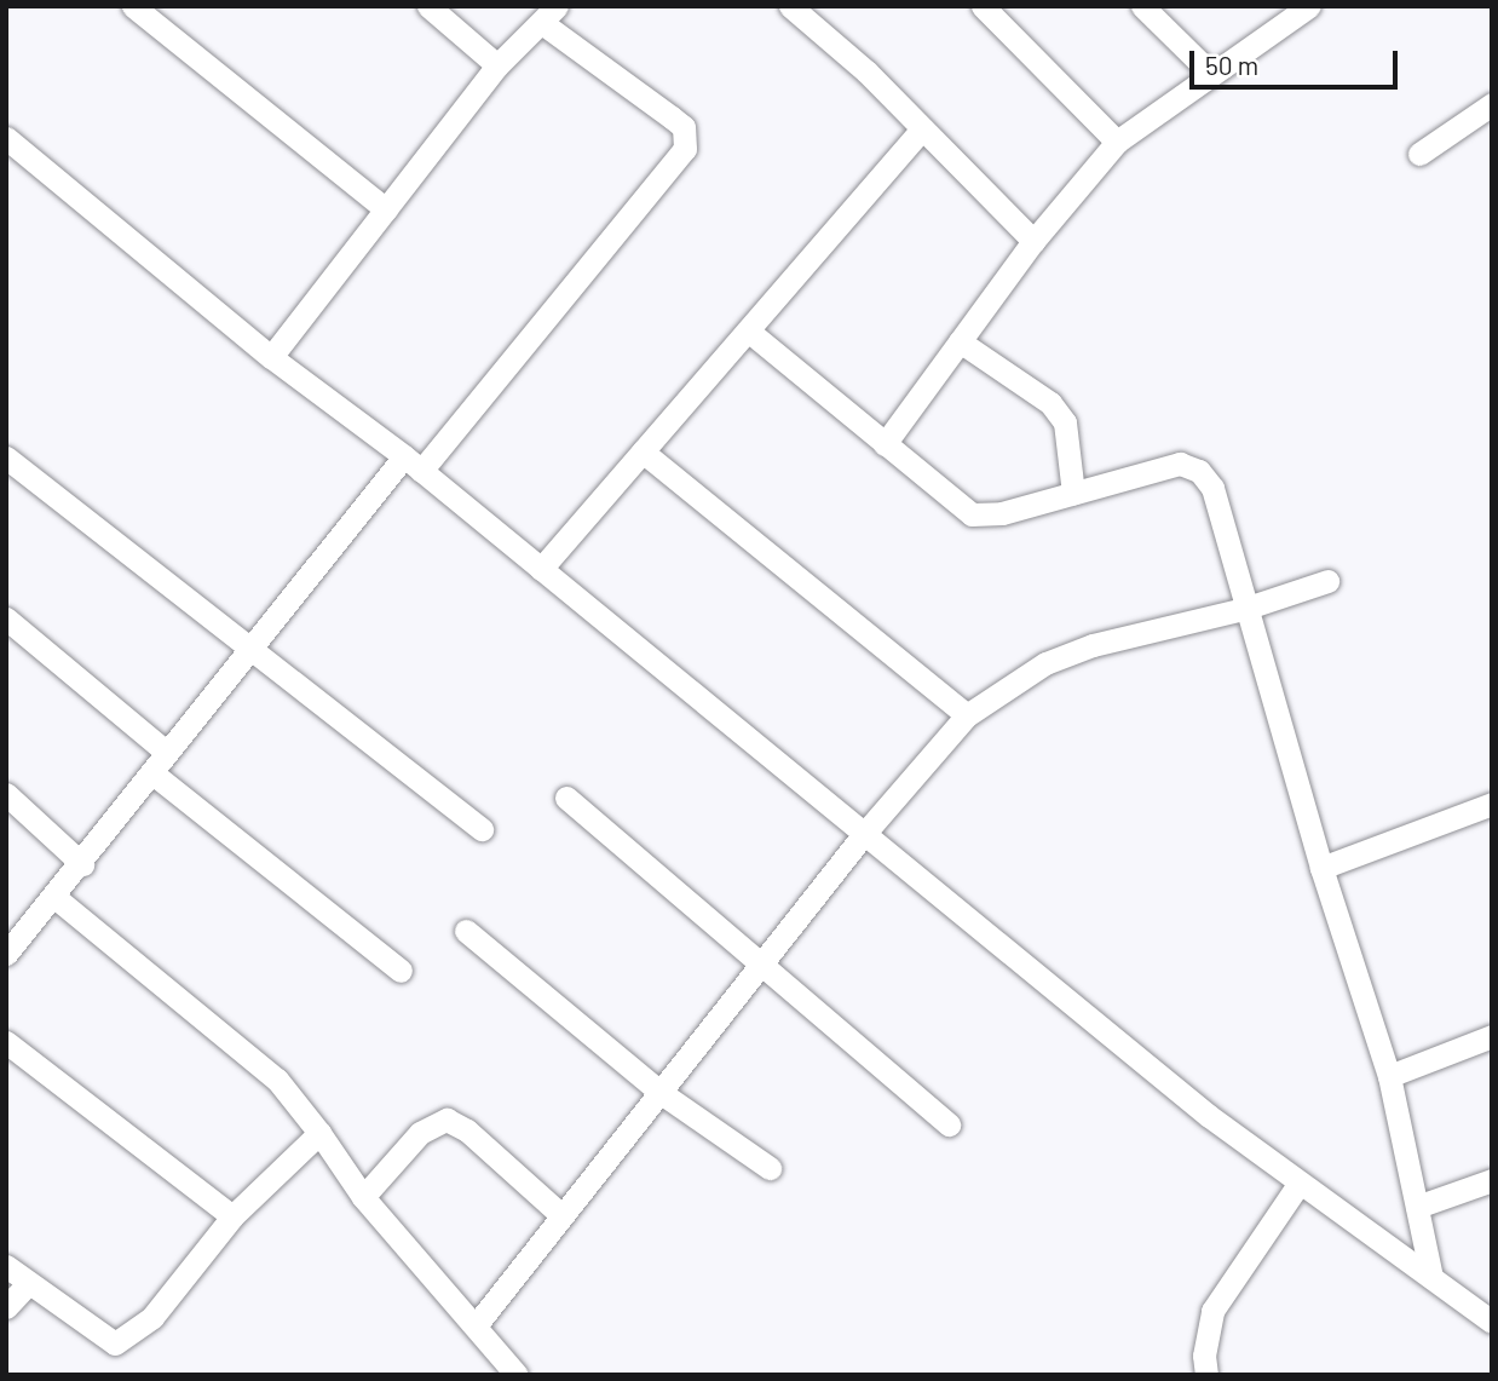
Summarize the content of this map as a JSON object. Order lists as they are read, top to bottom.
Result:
{
  "scale_bar": "50 m"
}
